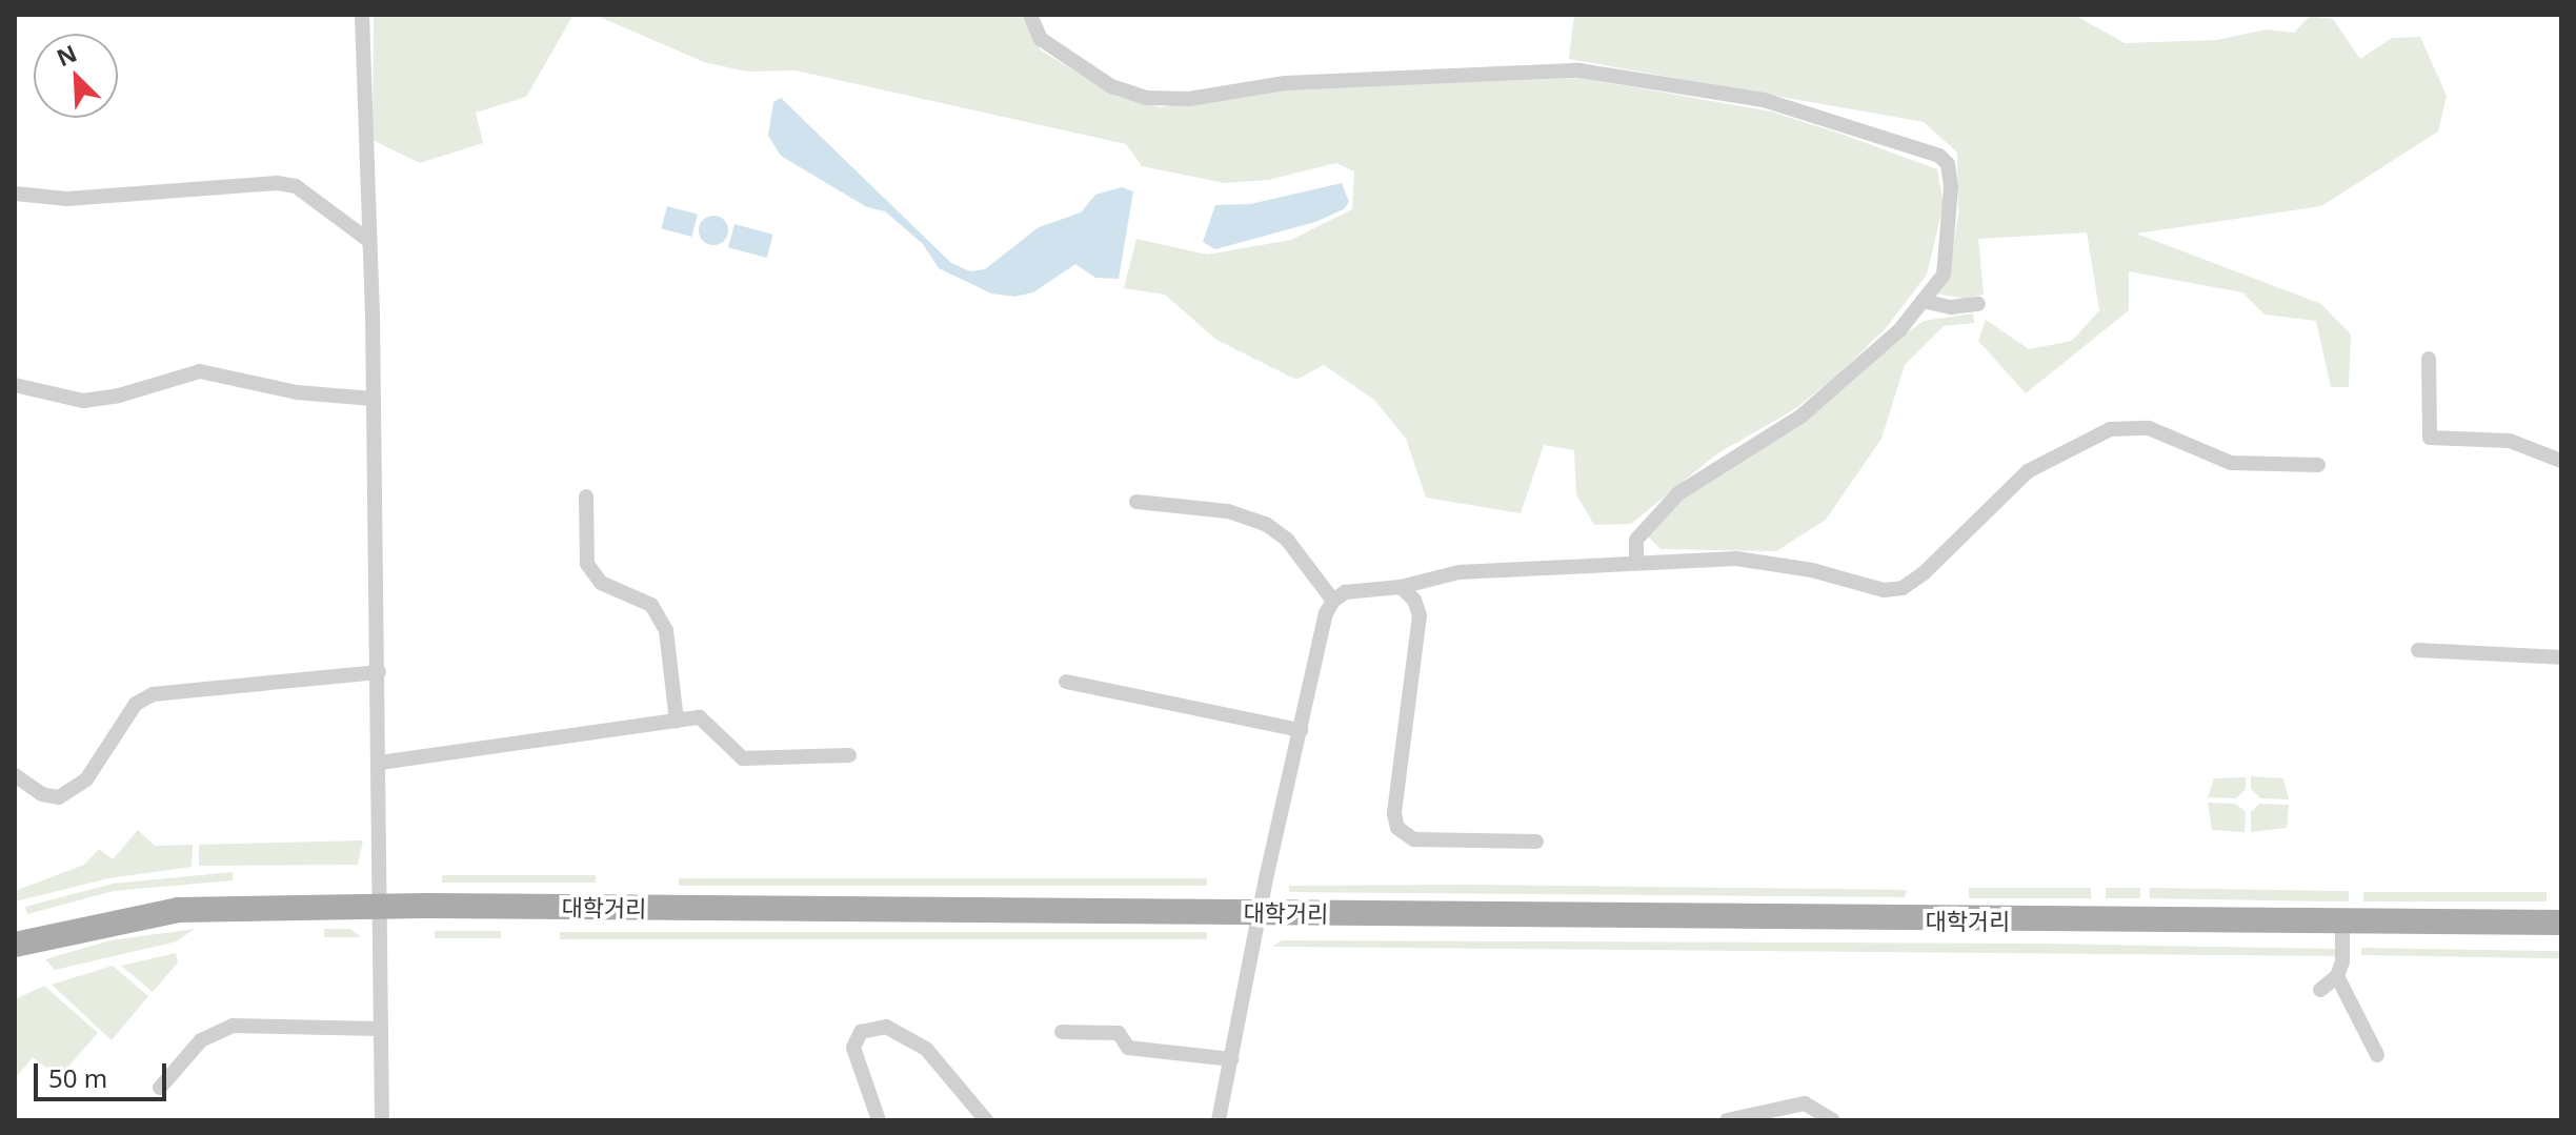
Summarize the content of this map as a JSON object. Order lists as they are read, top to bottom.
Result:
{
  "streets": {
    "main road": ["대학거리"]
  },
  "scale_bar": "50 m",
  "north": "top left"
}
